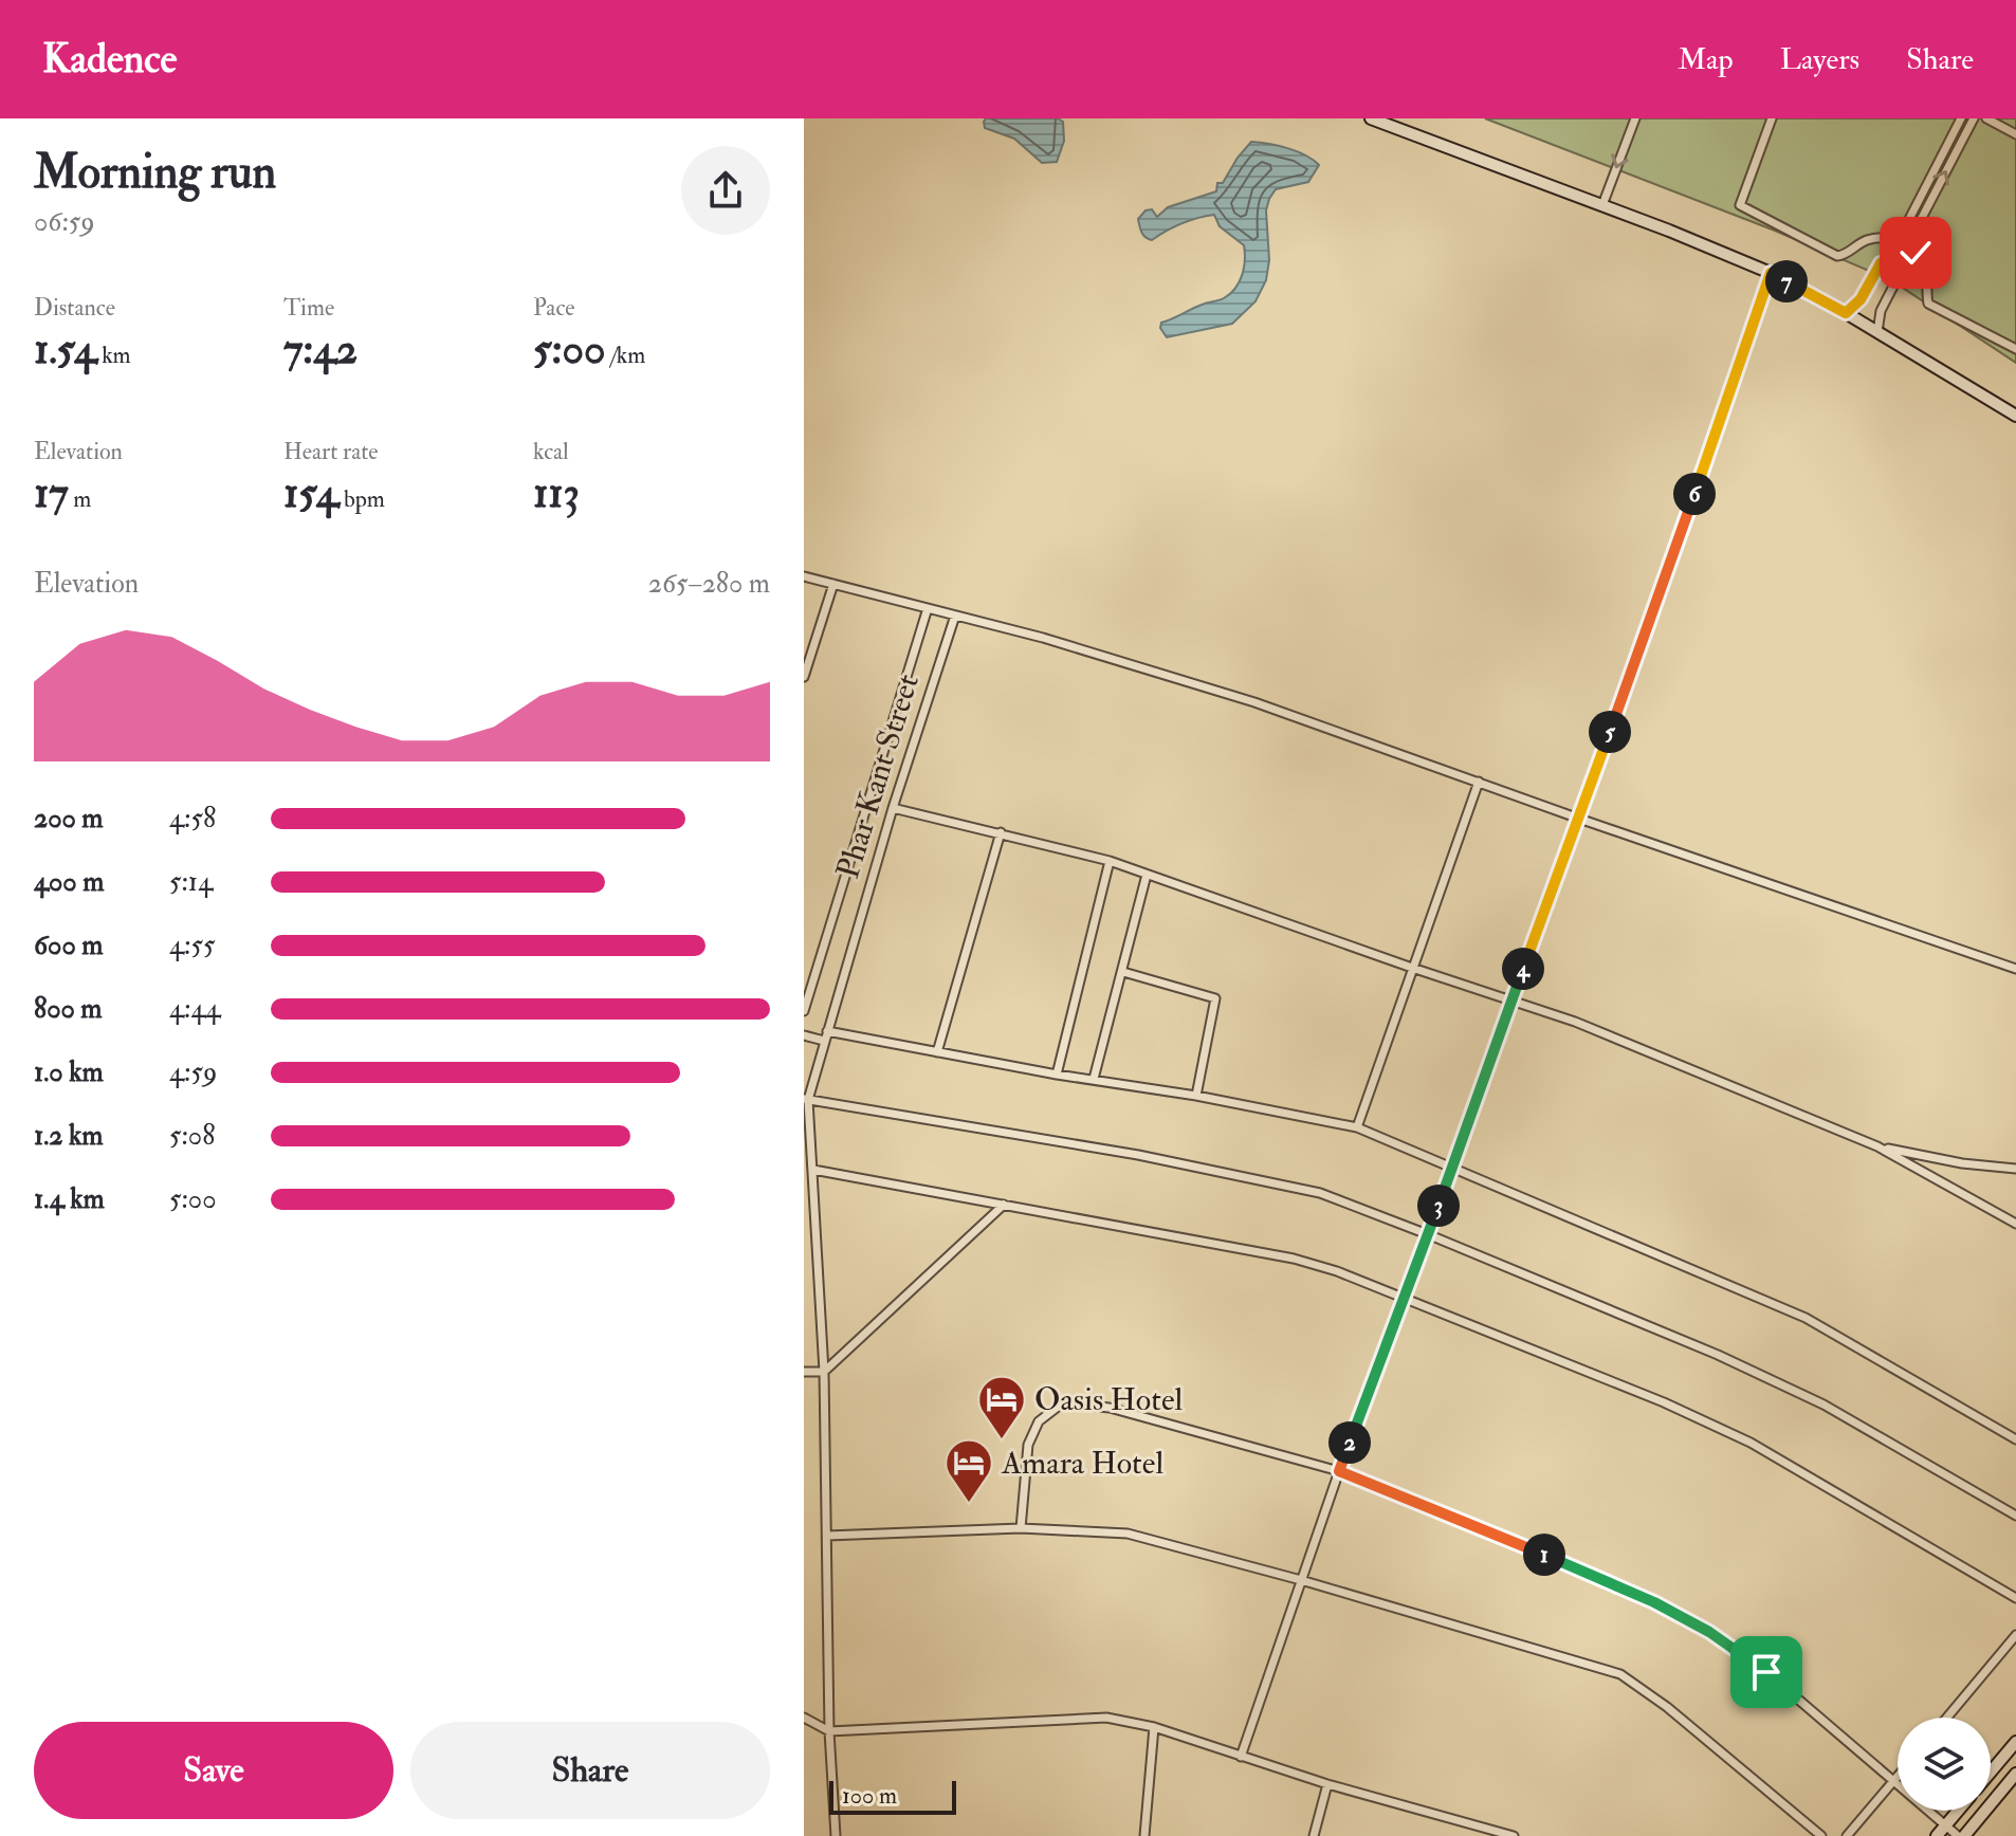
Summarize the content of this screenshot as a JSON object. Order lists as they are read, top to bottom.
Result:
{
  "streets": {
    "street": ["Phar Kant Street"]
  },
  "places": {
    "hotel": ["Oasis Hotel", "Amara Hotel"]
  },
  "scale_bar": "100 m",
  "page": {
    "header": "Kadence",
    "nav": ["Map", "Layers", "Share"],
    "heading": ["Morning run", "06:59"],
    "pins": [
      "7",
      "6",
      "5",
      "4",
      "3",
      "2",
      "1"
    ],
    "stats": [
      ["Distance", "1.54 km"],
      ["Time", "7:42"],
      ["Pace", "5:00 /km"],
      ["Elevation", "17 m"],
      ["Heart rate", "154 bpm"],
      ["kcal", "113"]
    ],
    "chart": ["Elevation", "265–280 m"],
    "list": [
      {
        "name": "200 m",
        "note": "4:58"
      },
      {
        "name": "400 m",
        "note": "5:14"
      },
      {
        "name": "600 m",
        "note": "4:55"
      },
      {
        "name": "800 m",
        "note": "4:44"
      },
      {
        "name": "1.0 km",
        "note": "4:59"
      },
      {
        "name": "1.2 km",
        "note": "5:08"
      },
      {
        "name": "1.4 km",
        "note": "5:00"
      }
    ],
    "buttons": ["Save", "Share"],
    "scale": "100 m"
  }
}
